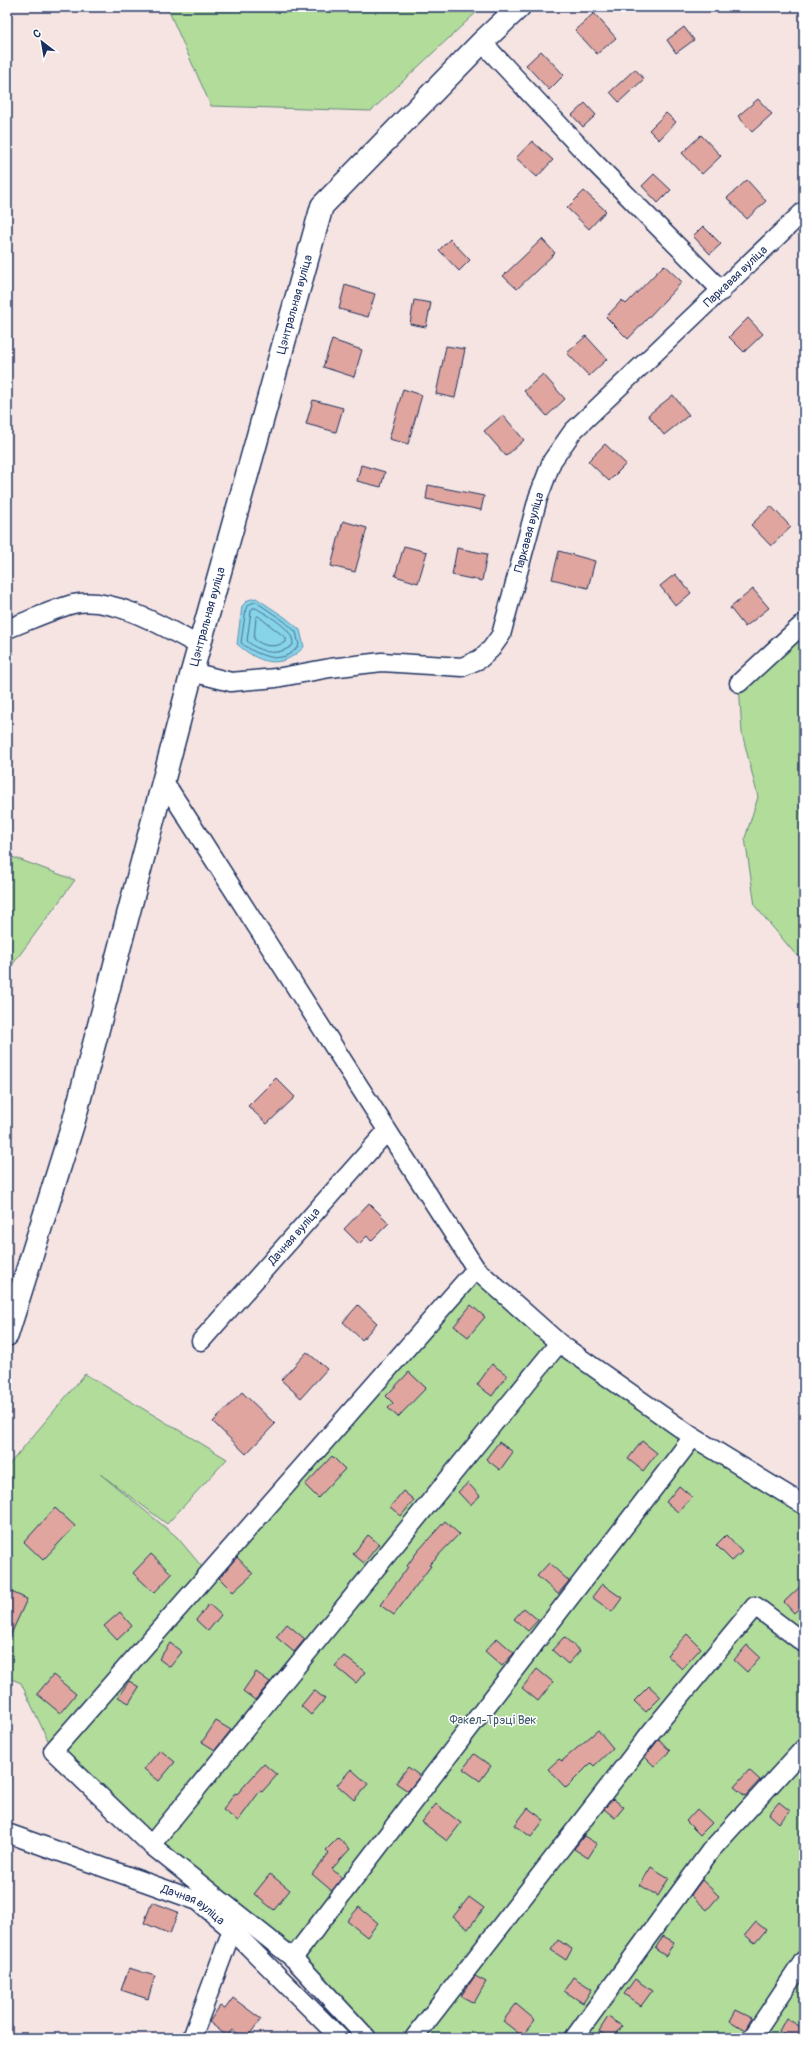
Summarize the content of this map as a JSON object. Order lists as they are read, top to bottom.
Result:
{
  "streets": {
    "street": ["Паркавая вуліца", "Цэнтральная вуліца", "Дачная вуліца"]
  },
  "crossings": [
    ["Паркавая вуліца", "Цэнтральная вуліца"]
  ],
  "parks": ["Факел-Трэці Век"],
  "north": "top left"
}
